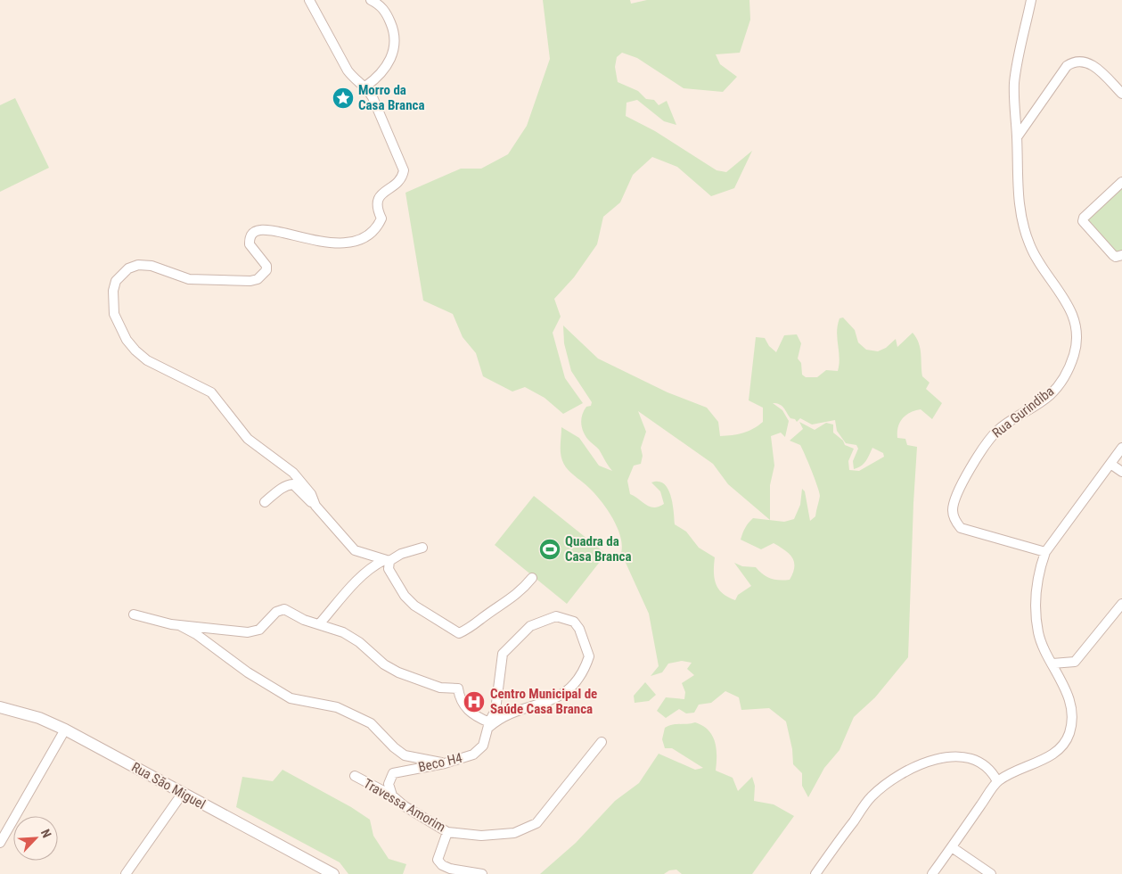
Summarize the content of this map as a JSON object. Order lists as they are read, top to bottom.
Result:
{
  "streets": {
    "street": [
      "Rua Gurindiba",
      "Beco H4",
      "Rua São Miguel",
      "Travessa Amorim"
    ]
  },
  "crossings": [
    ["Beco H4", "Travessa Amorim"]
  ],
  "places": {
    "place": ["Morro da Casa Branca"],
    "sports": ["Quadra da Casa Branca"],
    "hospital": ["Centro Municipal de Saúde Casa Branca"]
  },
  "north": "top right"
}
